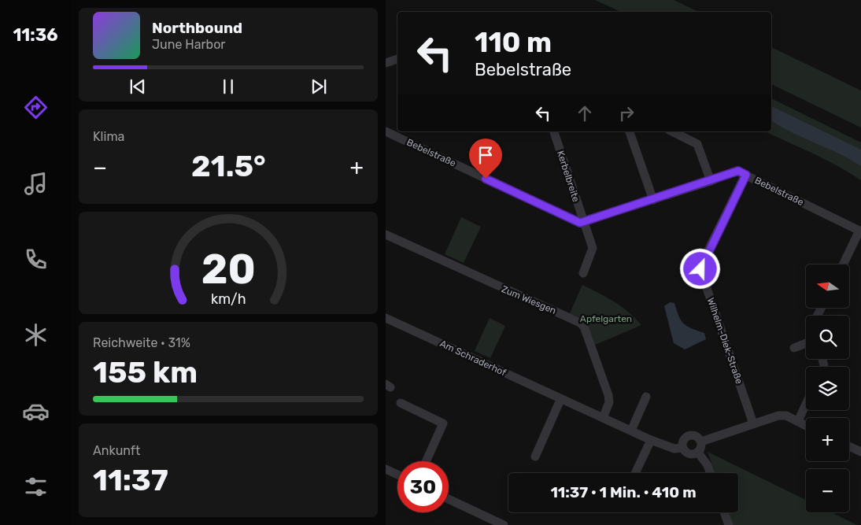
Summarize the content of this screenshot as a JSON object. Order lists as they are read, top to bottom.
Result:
{
  "streets": {
    "street": [
      "Bebelstraße",
      "Kerbelbreite",
      "Zum Wiesgen",
      "Wilhelm-Diek-Straße",
      "Am Schraderhof"
    ]
  },
  "crossings": [
    ["Bebelstraße", "Kerbelbreite"],
    ["Bebelstraße", "Wilhelm-Diek-Straße"],
    ["Zum Wiesgen", "Am Schraderhof"]
  ],
  "parks": ["Apfelgarten"],
  "north": "left",
  "page": {
    "tabs": "11:36",
    "song": ["Northbound", "June Harbor"],
    "turn": ["110 m", "Bebelstraße"],
    "tile": [
      "Klima",
      ["Reichweite · 31%", "155 km"],
      ["Ankunft", "11:37"]
    ],
    "heat": ["−", "21.5°", "+"],
    "map_buttons": ["+", "−"],
    "limit": "30",
    "trip": "11:37 · 1 Min. · 410 m",
    "gauge": ["20", "km/h"]
  }
}
